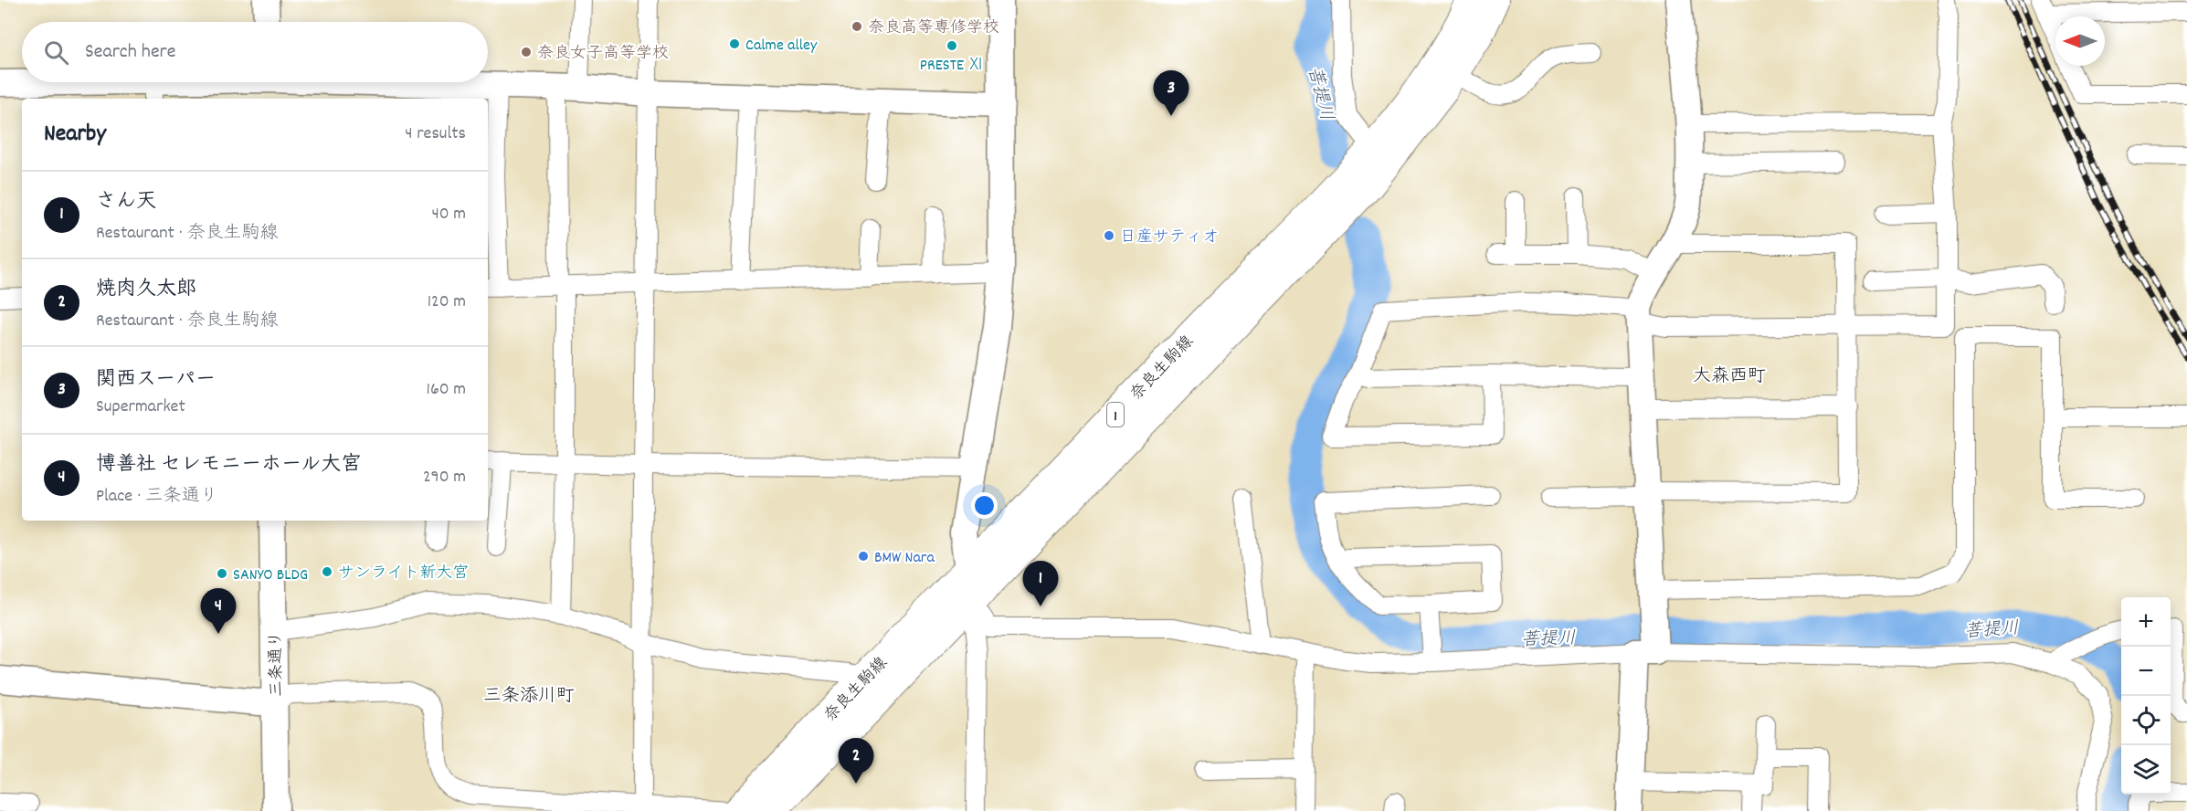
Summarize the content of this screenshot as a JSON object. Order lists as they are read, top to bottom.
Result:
{
  "streets": {
    "main road": ["奈良生駒線", "1"],
    "street": ["三条通り"]
  },
  "districts": ["大森西町", "三条添川町"],
  "water": ["菩提川"],
  "places": [
    "奈良高等専修学校",
    "Calme alley",
    "PRESTE Ⅺ",
    "奈良女子高等学校",
    "日産サティオ",
    "BMW Nara",
    "サンライト新大宮",
    "SANYO BLDG"
  ],
  "north": "left",
  "page": {
    "search": "Search here",
    "pins": [
      "3",
      "1",
      "4",
      "2"
    ],
    "heading": ["Nearby", "4 results"],
    "list": [
      {
        "mark": "1",
        "name": "さん天",
        "note": "Restaurant · 奈良生駒線",
        "value": "40 m"
      },
      {
        "mark": "2",
        "name": "焼肉久太郎",
        "note": "Restaurant · 奈良生駒線",
        "value": "120 m"
      },
      {
        "mark": "3",
        "name": "関西スーパー",
        "note": "Supermarket",
        "value": "160 m"
      },
      {
        "mark": "4",
        "name": "博善社 セレモニーホール大宮",
        "note": "Place · 三条通り",
        "value": "290 m"
      }
    ],
    "map_buttons": ["+", "−"]
  }
}
